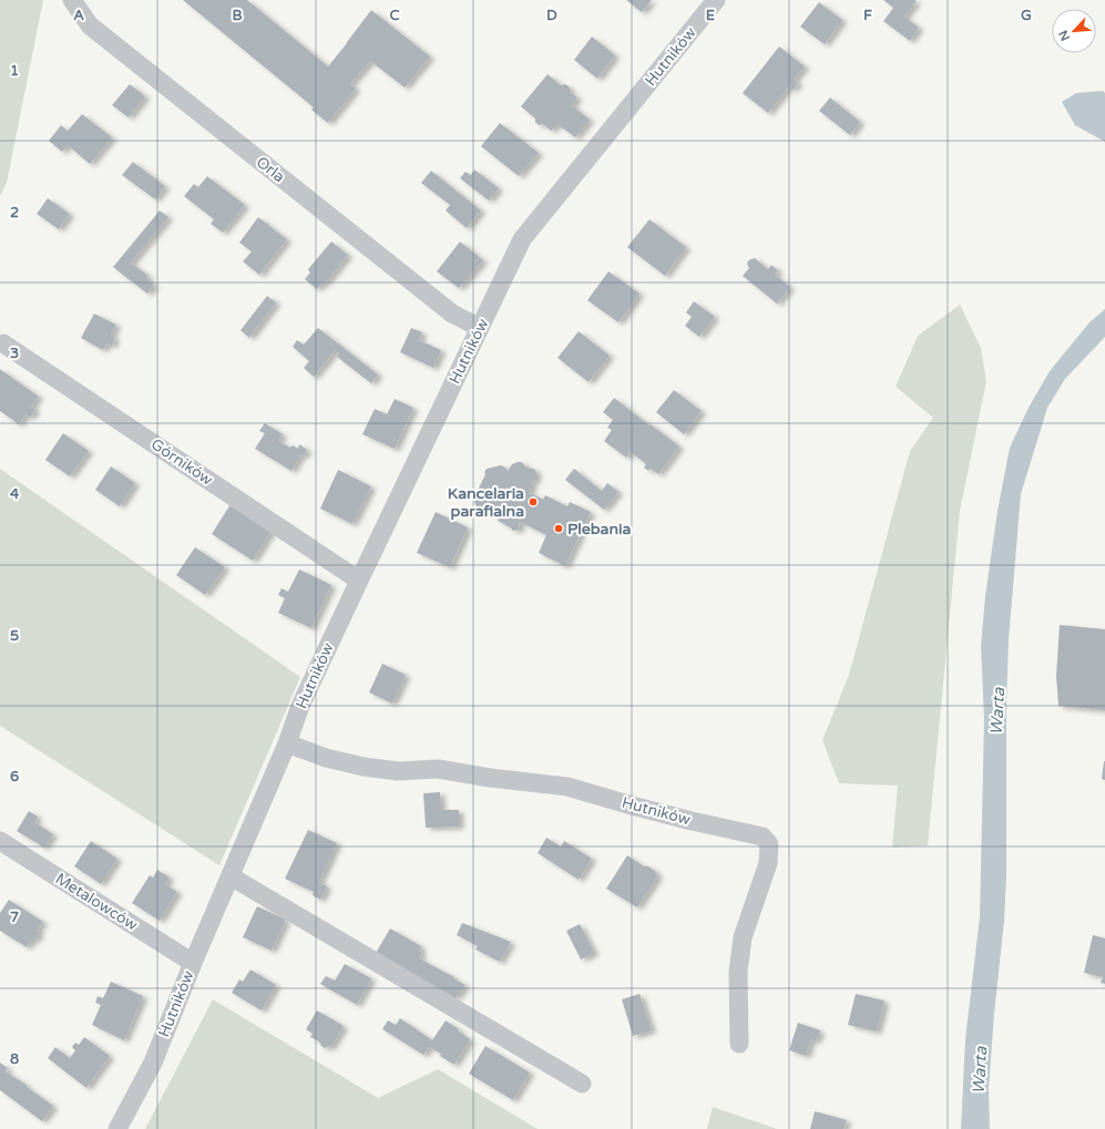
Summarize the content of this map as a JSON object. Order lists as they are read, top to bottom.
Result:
{
  "streets": {
    "street": [
      "Hutników",
      "Orla",
      "Górników",
      "Metalowców"
    ]
  },
  "crossings": [
    ["Hutników", "Orla"],
    ["Hutników", "Górników"],
    ["Hutników", "Metalowców"]
  ],
  "water": ["Warta"],
  "places": ["Kancelaria parafialna", "Plebania"],
  "north": "bottom left",
  "grid": {
    "columns": [
      "A",
      "B",
      "C",
      "D",
      "E",
      "F",
      "G"
    ],
    "rows": [
      "1",
      "2",
      "3",
      "4",
      "5",
      "6",
      "7",
      "8"
    ]
  }
}
